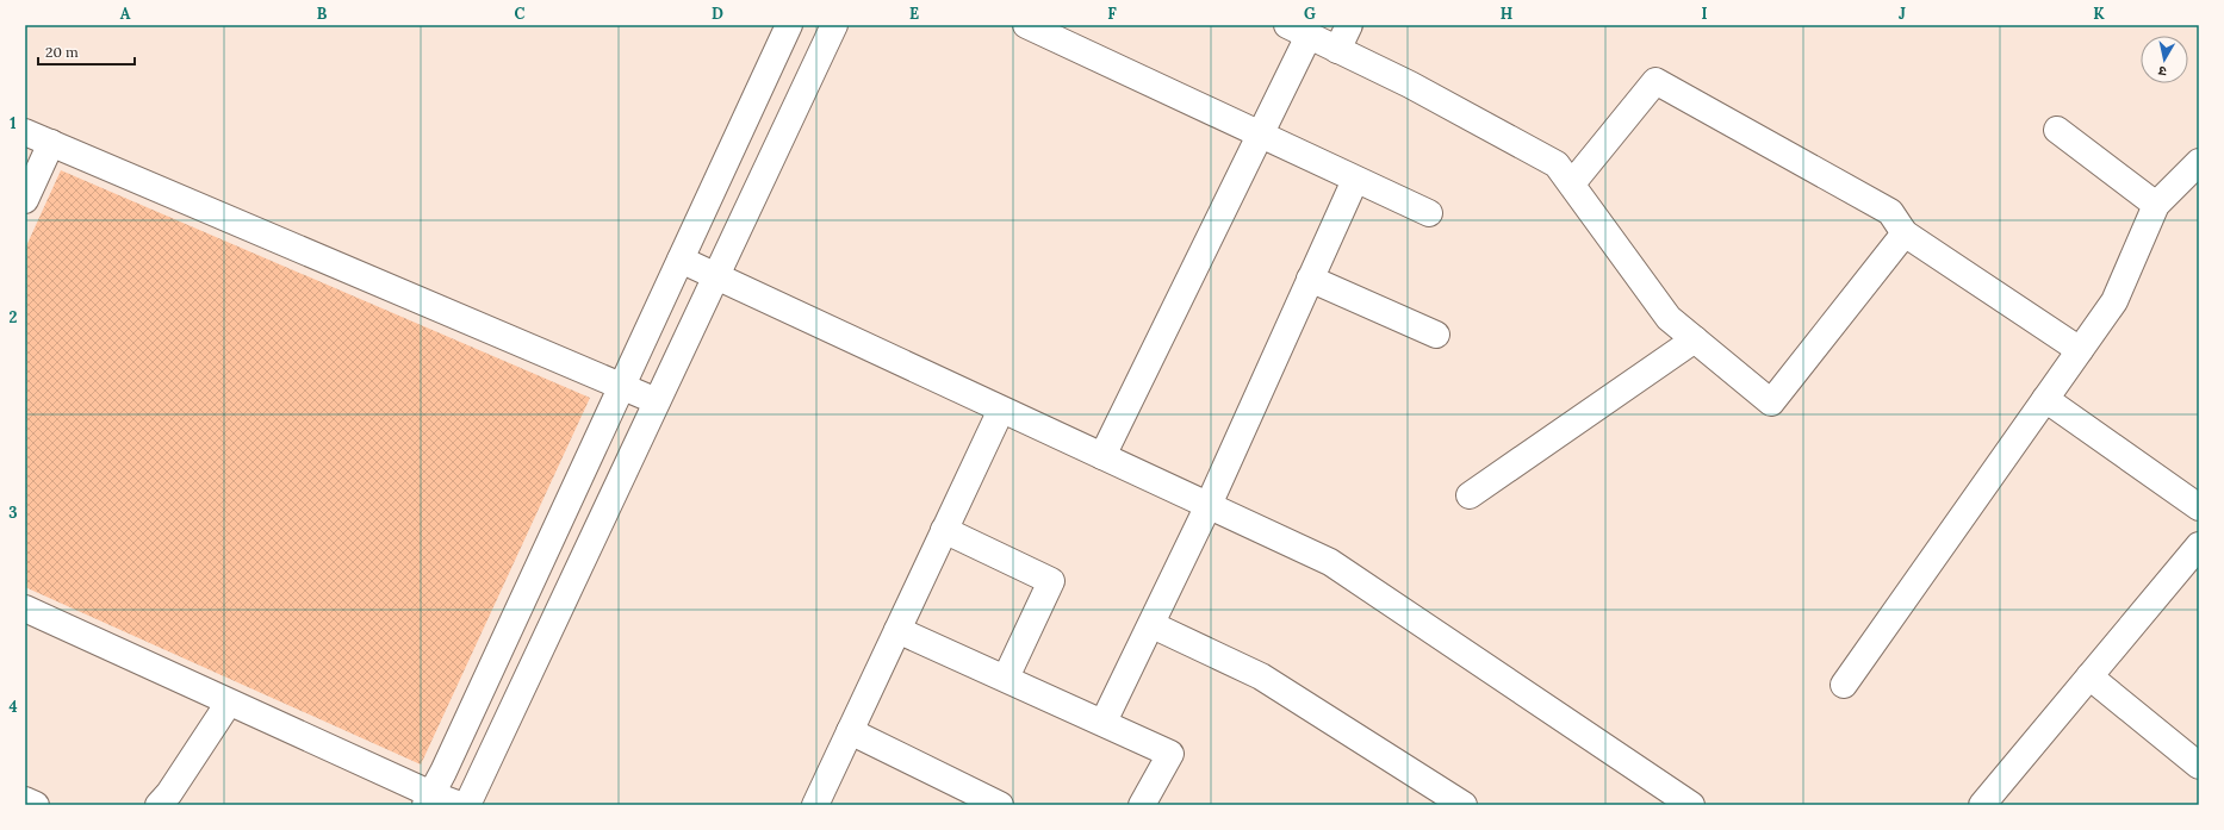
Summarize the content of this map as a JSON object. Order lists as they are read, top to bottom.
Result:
{
  "scale_bar": "20 m",
  "north": "bottom",
  "grid": {
    "columns": [
      "A",
      "B",
      "C",
      "D",
      "E",
      "F",
      "G",
      "H",
      "I",
      "J",
      "K"
    ],
    "rows": [
      "1",
      "2",
      "3",
      "4"
    ]
  }
}
